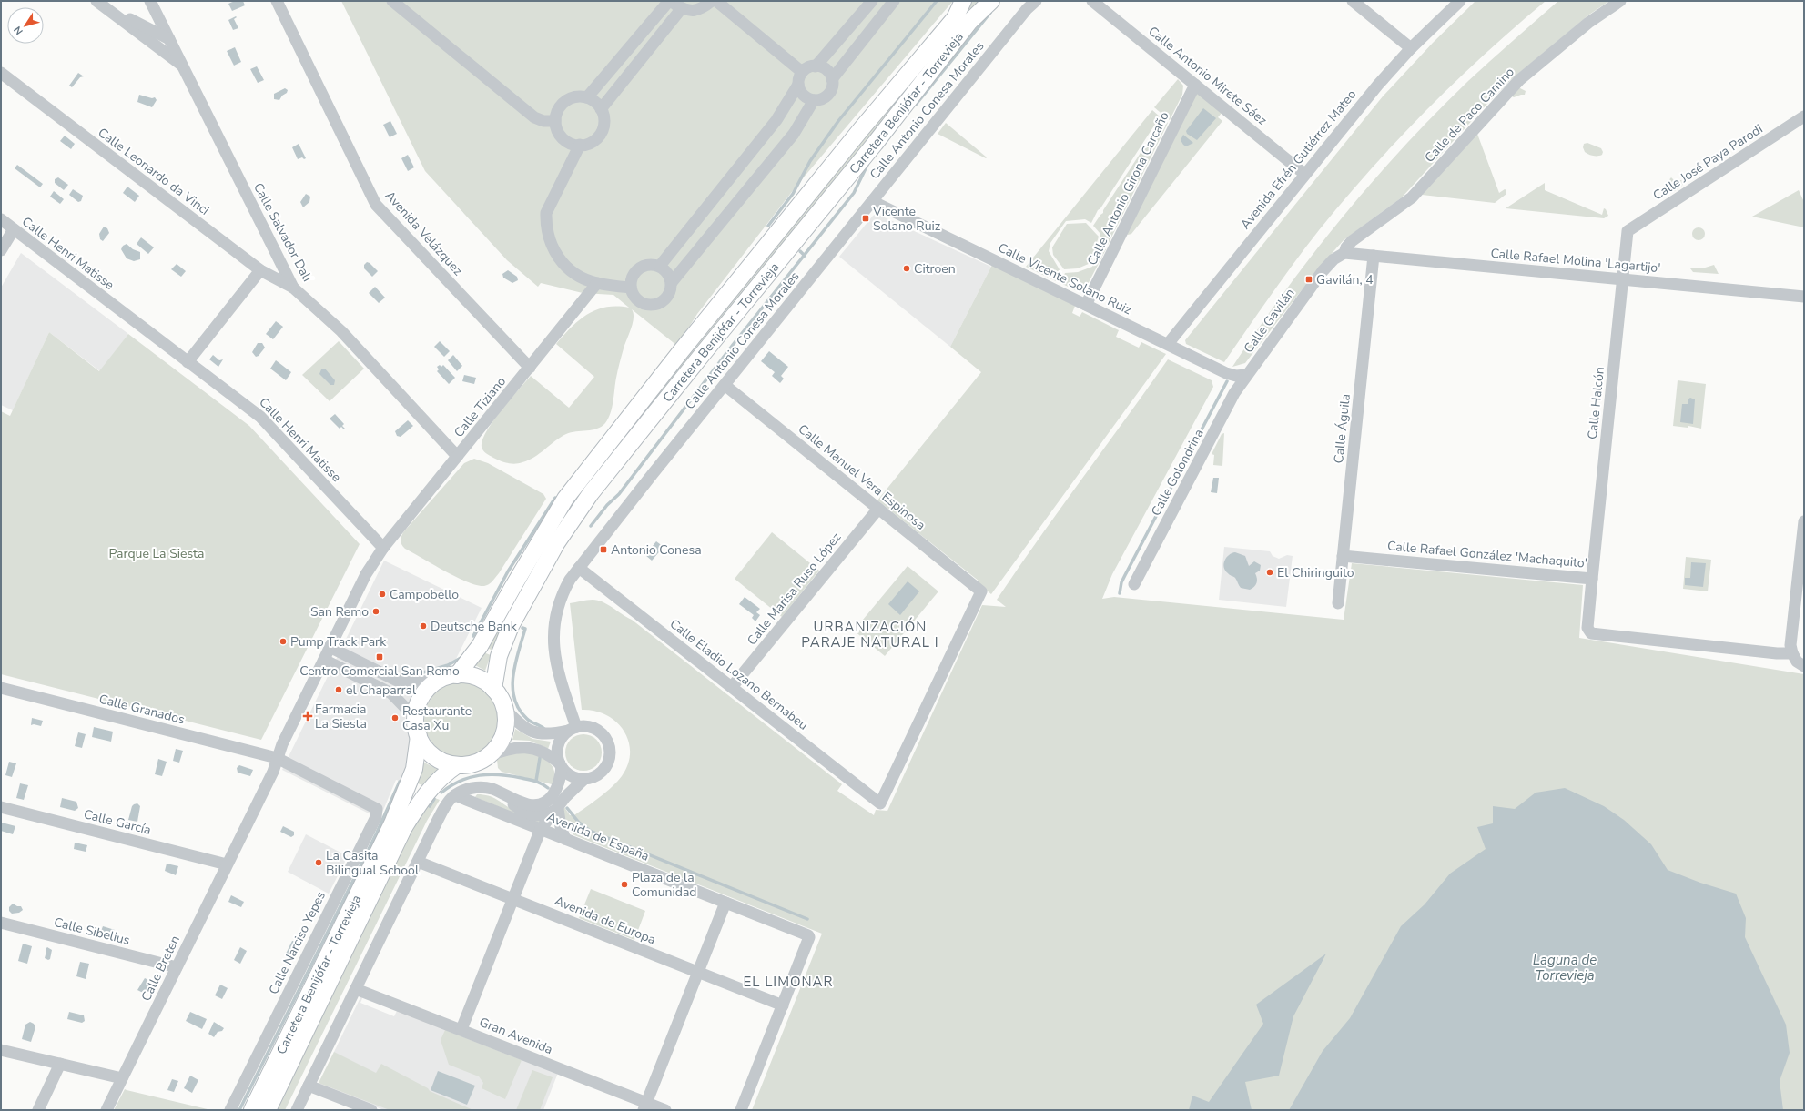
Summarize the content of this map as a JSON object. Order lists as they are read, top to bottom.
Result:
{
  "streets": {
    "main road": ["Carretera Benijófar - Torrevieja"],
    "street": [
      "Calle Antonio Mirete Sáez",
      "Calle Antonio Conesa Morales",
      "Calle de Paco Camino",
      "Avenida Efrén Gutiérrez Mateo",
      "Calle José Paya Parodi",
      "Calle Leonardo da Vinci",
      "Calle Antonio Girona Carcaño",
      "Calle Salvador Dalí",
      "Avenida Velázquez",
      "Calle Henri Matisse",
      "Calle Rafael Molina 'Lagartijo'",
      "Calle Vicente Solano Ruiz",
      "Calle Gavilán",
      "Calle Halcón",
      "Calle Tiziano",
      "Calle Águila",
      "Calle Golondrina",
      "Calle Manuel Vera Espinosa",
      "Calle Rafael González 'Machaquito'",
      "Calle Marisa Ruso López",
      "Calle Eladio Lozano Bernabeu",
      "Calle Granados",
      "Calle García",
      "Avenida de España",
      "Avenida de Europa",
      "Calle Sibelius",
      "Calle Narciso Yepes",
      "Calle Breten",
      "Gran Avenida"
    ]
  },
  "crossings": [
    ["Calle Antonio Mirete Sáez", "Avenida Efrén Gutiérrez Mateo"],
    ["Calle Antonio Mirete Sáez", "Calle Antonio Girona Carcaño"],
    ["Calle Antonio Conesa Morales", "Calle Vicente Solano Ruiz"],
    ["Calle Antonio Conesa Morales", "Calle Manuel Vera Espinosa"],
    ["Calle Antonio Conesa Morales", "Calle Eladio Lozano Bernabeu"],
    ["Calle de Paco Camino", "Calle Rafael Molina 'Lagartijo'"],
    ["Calle de Paco Camino", "Calle Gavilán"],
    ["Avenida Efrén Gutiérrez Mateo", "Calle Vicente Solano Ruiz"],
    ["Calle José Paya Parodi", "Calle Halcón"],
    ["Calle Leonardo da Vinci", "Calle Salvador Dalí"],
    ["Calle Antonio Girona Carcaño", "Calle Vicente Solano Ruiz"],
    ["Calle Salvador Dalí", "Calle Tiziano"],
    ["Avenida Velázquez", "Calle Tiziano"],
    ["Calle Henri Matisse", "Calle Tiziano"],
    ["Calle Rafael Molina 'Lagartijo'", "Calle Gavilán"],
    ["Calle Rafael Molina 'Lagartijo'", "Calle Halcón"],
    ["Calle Rafael Molina 'Lagartijo'", "Calle Águila"],
    ["Calle Vicente Solano Ruiz", "Calle Gavilán"],
    ["Calle Vicente Solano Ruiz", "Calle Golondrina"],
    ["Calle Gavilán", "Calle Golondrina"],
    ["Calle Halcón", "Calle Rafael González 'Machaquito'"],
    ["Calle Tiziano", "Calle Breten"],
    ["Calle Águila", "Calle Rafael González 'Machaquito'"],
    ["Calle Manuel Vera Espinosa", "Calle Marisa Ruso López"],
    ["Calle Manuel Vera Espinosa", "Calle Eladio Lozano Bernabeu"],
    ["Calle Marisa Ruso López", "Calle Eladio Lozano Bernabeu"],
    ["Calle Granados", "Calle Narciso Yepes"],
    ["Calle Granados", "Calle Breten"],
    ["Calle García", "Calle Breten"],
    ["Avenida de España", "Avenida de Europa"],
    ["Calle Sibelius", "Calle Breten"],
    ["Calle Narciso Yepes", "Calle Breten"]
  ],
  "districts": ["URBANIZACIÓN PARAJE NATURAL I", "EL LIMONAR"],
  "water": ["Laguna de Torrevieja"],
  "parks": ["Parque La Siesta"],
  "places": {
    "transit": [
      "Vicente Solano Ruiz",
      "Gavilán, 4",
      "Antonio Conesa",
      "Centro Comercial San Remo"
    ],
    "other": [
      "Citroen",
      "El Chiringuito",
      "Campobello",
      "San Remo",
      "Deutsche Bank",
      "Pump Track Park",
      "el Chaparral",
      "Restaurante Casa Xu",
      "La Casita Bilingual School",
      "Plaza de la Comunidad"
    ],
    "health": ["Farmacia La Siesta"]
  },
  "north": "bottom left"
}
